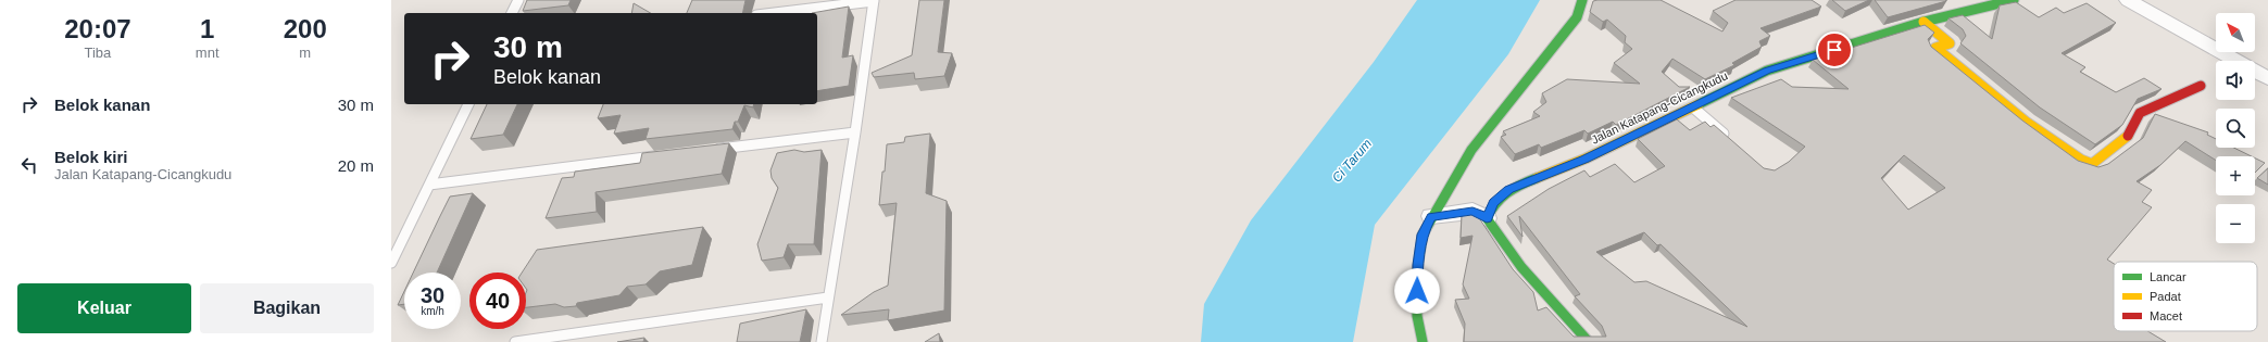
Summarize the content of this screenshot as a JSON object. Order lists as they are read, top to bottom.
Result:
{
  "streets": {
    "street": ["Jalan Katapang-Cicangkudu"]
  },
  "water": ["Ci Tarum"],
  "legend": ["Lancar", "Padat", "Macet"],
  "north": "top left",
  "page": {
    "eta": [
      "20:07",
      "Tiba",
      "1",
      "mnt",
      "200",
      "m"
    ],
    "map_buttons": ["+", "−"],
    "turn": ["30 m", "Belok kanan"],
    "list": [
      {
        "name": "Belok kanan",
        "value": "30 m"
      },
      {
        "name": "Belok kiri",
        "note": "Jalan Katapang-Cicangkudu",
        "value": "20 m"
      }
    ],
    "speed": "30 km/h",
    "limit": "40",
    "buttons": ["Keluar", "Bagikan"]
  }
}
